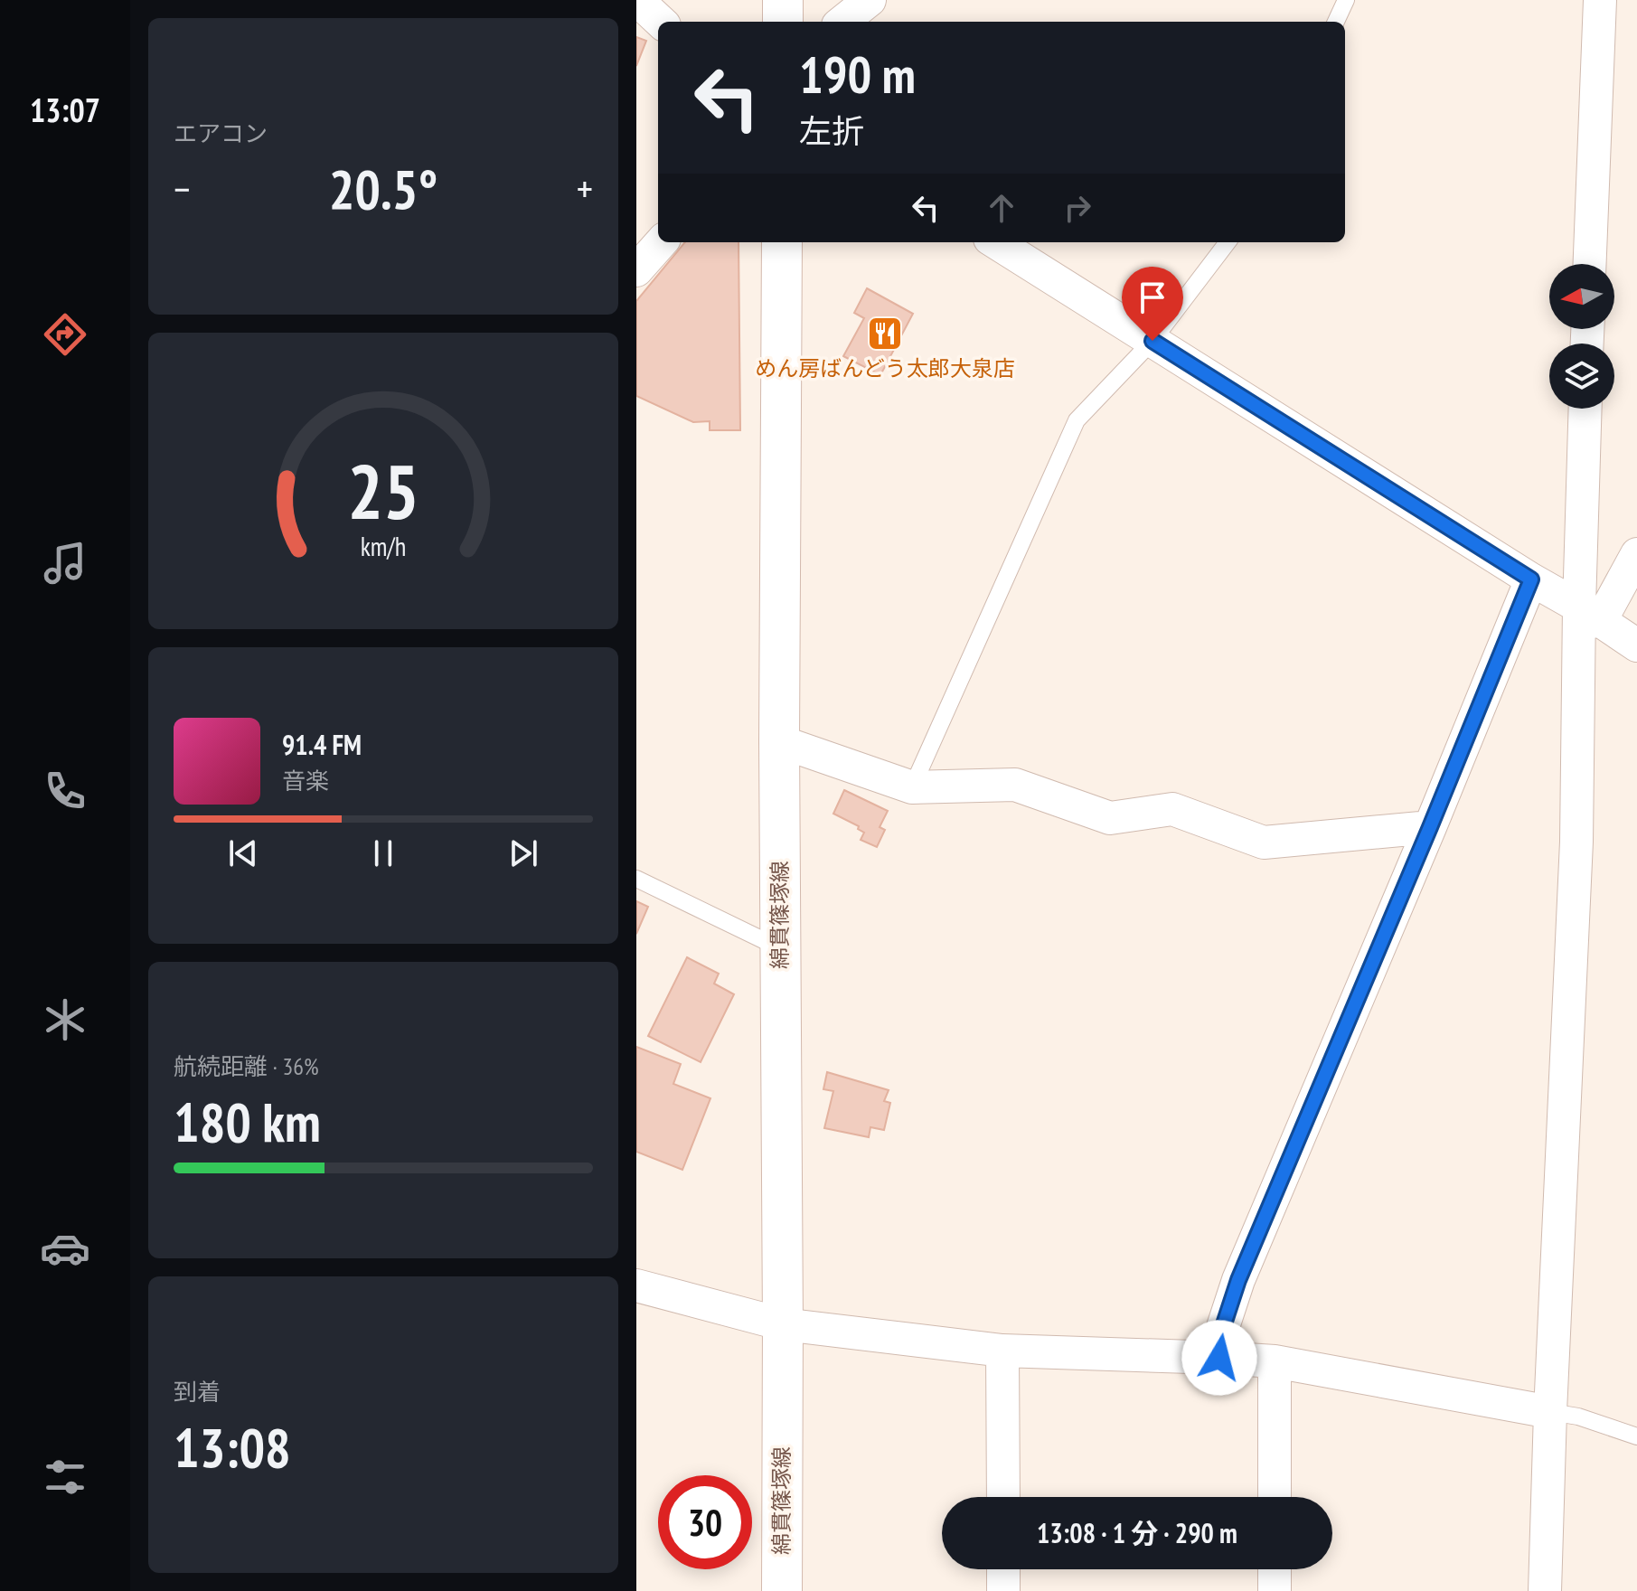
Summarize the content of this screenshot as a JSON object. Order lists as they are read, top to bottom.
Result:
{
  "streets": {
    "main road": ["綿貫篠塚線"]
  },
  "places": {
    "restaurant": ["めん房ばんどう太郎大泉店"]
  },
  "north": "left",
  "page": {
    "tabs": "13:07",
    "tile": [
      "エアコン",
      ["航続距離 · 36%", "180 km"],
      ["到着", "13:08"]
    ],
    "turn": ["190 m", "左折"],
    "heat": ["−", "20.5°", "+"],
    "song": ["91.4 FM", "音楽"],
    "limit": "30",
    "trip": "13:08 · 1 分 · 290 m",
    "gauge": ["25", "km/h"]
  }
}
